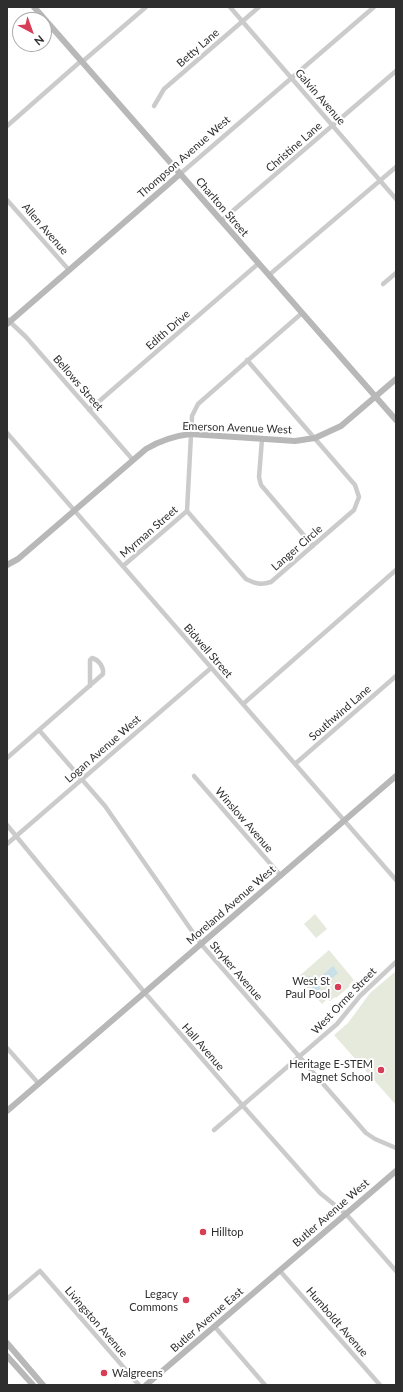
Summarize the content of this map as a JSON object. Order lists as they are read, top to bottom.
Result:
{
  "streets": {
    "street": [
      "Betty Lane",
      "Galvin Avenue",
      "Christine Lane",
      "Thompson Avenue West",
      "Charlton Street",
      "Allen Avenue",
      "Edith Drive",
      "Bellows Street",
      "Emerson Avenue West",
      "Myrman Street",
      "Langer Circle",
      "Bidwell Street",
      "Southwind Lane",
      "Logan Avenue West",
      "Winslow Avenue",
      "Moreland Avenue West",
      "Stryker Avenue",
      "West Orme Street",
      "Hall Avenue",
      "Butler Avenue West",
      "Butler Avenue East",
      "Livingston Avenue",
      "Humboldt Avenue"
    ]
  },
  "crossings": [
    ["Betty Lane", "Galvin Avenue"],
    ["Galvin Avenue", "Christine Lane"],
    ["Galvin Avenue", "Thompson Avenue West"],
    ["Christine Lane", "Charlton Street"],
    ["Thompson Avenue West", "Charlton Street"],
    ["Thompson Avenue West", "Allen Avenue"],
    ["Thompson Avenue West", "Bellows Street"],
    ["Charlton Street", "Edith Drive"],
    ["Charlton Street", "Emerson Avenue West"],
    ["Edith Drive", "Bellows Street"],
    ["Bellows Street", "Emerson Avenue West"],
    ["Emerson Avenue West", "Langer Circle"],
    ["Emerson Avenue West", "Bidwell Street"],
    ["Myrman Street", "Langer Circle"],
    ["Myrman Street", "Bidwell Street"],
    ["Bidwell Street", "Southwind Lane"],
    ["Bidwell Street", "Logan Avenue West"],
    ["Bidwell Street", "Moreland Avenue West"],
    ["Logan Avenue West", "Stryker Avenue"],
    ["Logan Avenue West", "Hall Avenue"],
    ["Winslow Avenue", "Moreland Avenue West"],
    ["Moreland Avenue West", "Stryker Avenue"],
    ["Moreland Avenue West", "Hall Avenue"],
    ["Stryker Avenue", "West Orme Street"],
    ["West Orme Street", "Hall Avenue"],
    ["Hall Avenue", "Butler Avenue West"],
    ["Butler Avenue West", "Butler Avenue East"],
    ["Butler Avenue West", "Humboldt Avenue"],
    ["Butler Avenue East", "Humboldt Avenue"]
  ],
  "places": [
    "West St Paul Pool",
    "Heritage E-STEM Magnet School",
    "Hilltop",
    "Legacy Commons",
    "Walgreens"
  ],
  "north": "bottom right"
}
